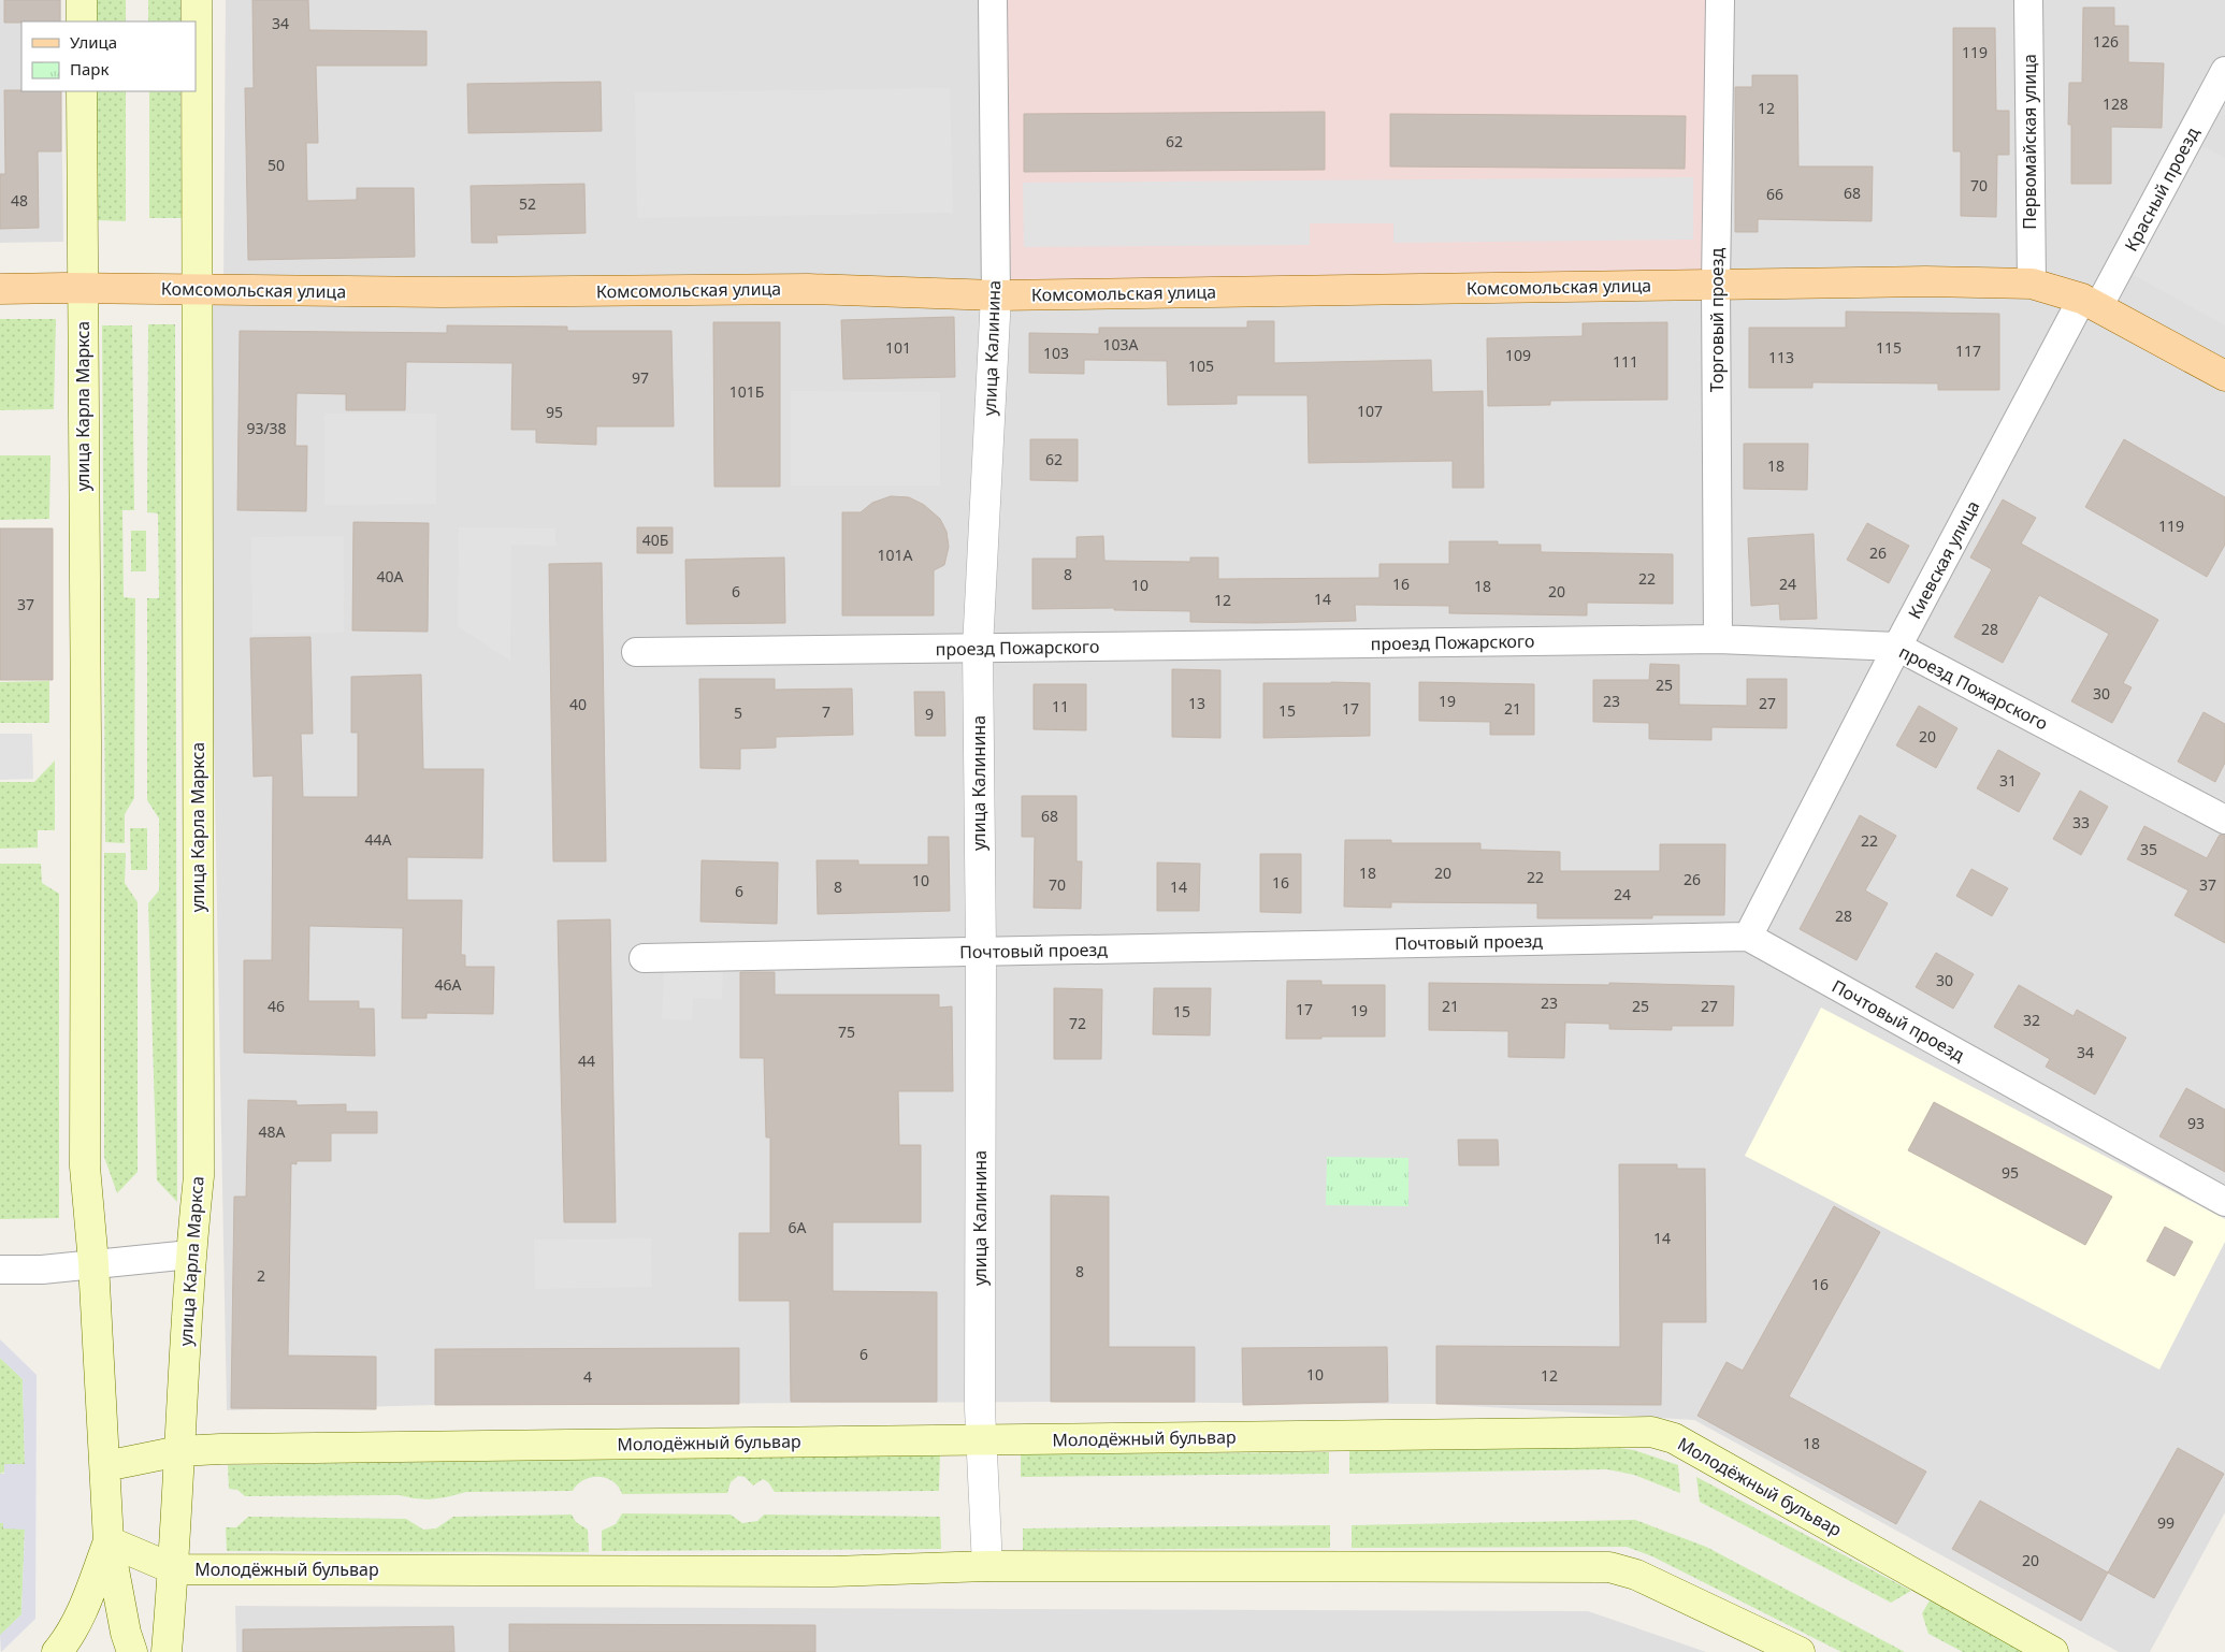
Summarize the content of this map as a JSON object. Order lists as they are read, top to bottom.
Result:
{
  "streets": {
    "main road": ["Комсомольская улица", "улица Карла Маркса", "Молодёжный бульвар"],
    "street": [
      "Первомайская улица",
      "Красный проезд",
      "Торговый проезд",
      "улица Калинина",
      "Киевская улица",
      "проезд Пожарского",
      "Почтовый проезд"
    ]
  },
  "crossings": [
    ["Первомайская улица", "Комсомольская улица"],
    ["Красный проезд", "Комсомольская улица"],
    ["Красный проезд", "Киевская улица"],
    ["Комсомольская улица", "Торговый проезд"],
    ["Комсомольская улица", "улица Калинина"],
    ["Комсомольская улица", "улица Карла Маркса"],
    ["Комсомольская улица", "Киевская улица"],
    ["Торговый проезд", "проезд Пожарского"],
    ["улица Калинина", "проезд Пожарского"],
    ["улица Калинина", "Почтовый проезд"],
    ["улица Калинина", "Молодёжный бульвар"],
    ["улица Карла Маркса", "Молодёжный бульвар"],
    ["Киевская улица", "проезд Пожарского"],
    ["Киевская улица", "Почтовый проезд"]
  ],
  "house_numbers": [
    "34",
    "126",
    "119",
    "128",
    "12",
    "62",
    "50",
    "70",
    "68",
    "66",
    "48",
    "52",
    "103А",
    "101",
    "115",
    "117",
    "103",
    "109",
    "113",
    "111",
    "105",
    "97",
    "101Б",
    "107",
    "95",
    "93/38",
    "62",
    "18",
    "119",
    "40Б",
    "26",
    "101А",
    "8",
    "40А",
    "22",
    "16",
    "24",
    "10",
    "18",
    "6",
    "20",
    "14",
    "12",
    "37",
    "28",
    "25",
    "30",
    "19",
    "23",
    "13",
    "27",
    "40",
    "11",
    "17",
    "21",
    "15",
    "7",
    "5",
    "9",
    "20",
    "31",
    "68",
    "33",
    "44А",
    "22",
    "35",
    "18",
    "20",
    "22",
    "26",
    "10",
    "16",
    "70",
    "37",
    "8",
    "14",
    "6",
    "24",
    "28",
    "30",
    "46А",
    "23",
    "46",
    "21",
    "25",
    "27",
    "17",
    "19",
    "15",
    "32",
    "72",
    "75",
    "34",
    "44",
    "93",
    "48А",
    "95",
    "6А",
    "14",
    "8",
    "2",
    "16",
    "6",
    "10",
    "12",
    "4",
    "18",
    "99",
    "20"
  ],
  "legend": ["Улица", "Парк"]
}
